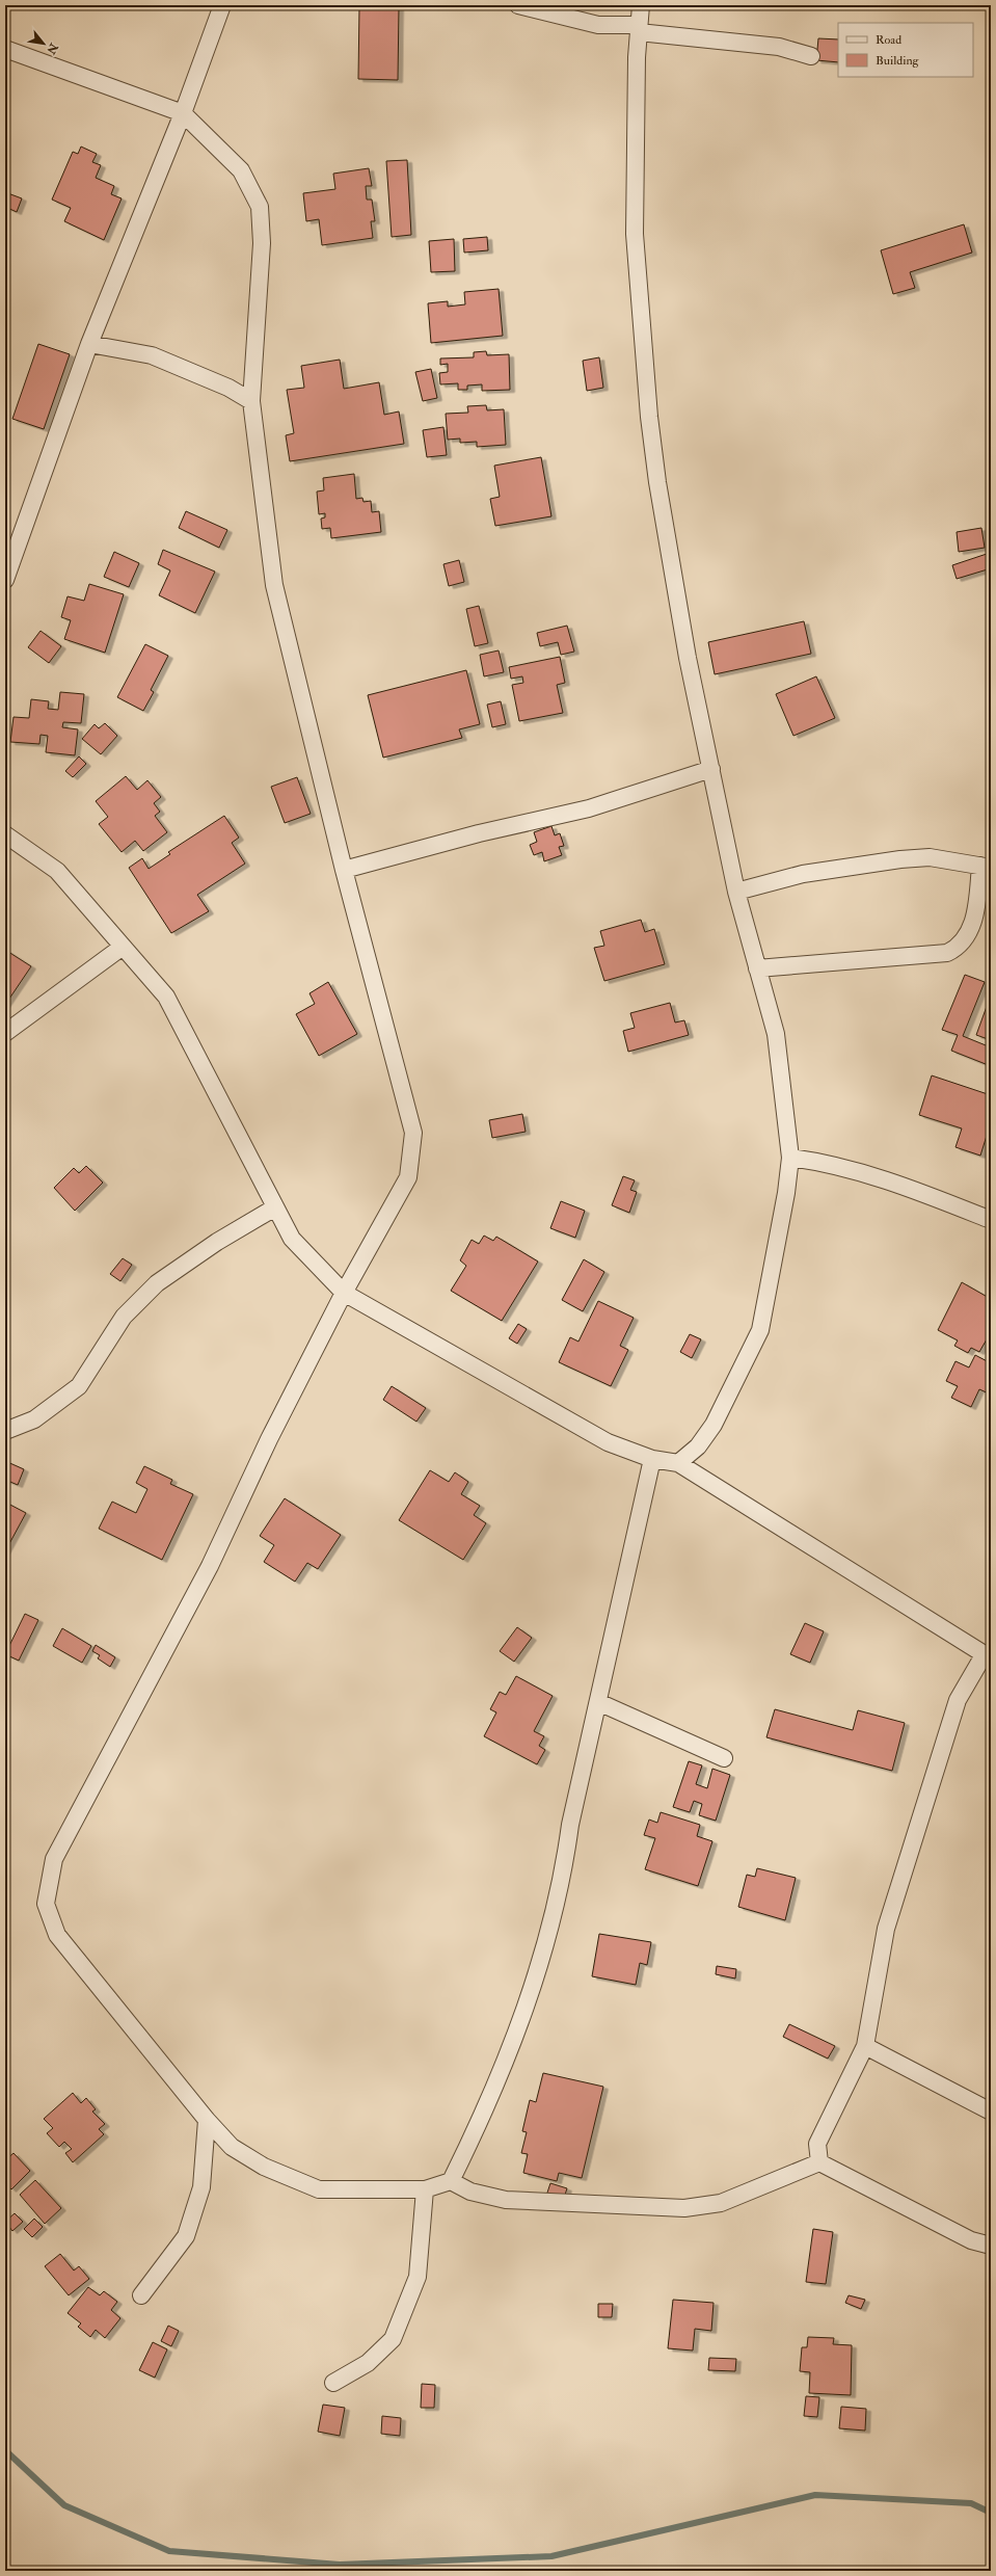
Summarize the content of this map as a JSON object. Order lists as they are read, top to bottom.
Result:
{
  "legend": ["Road", "Building"],
  "north": "bottom right"
}
